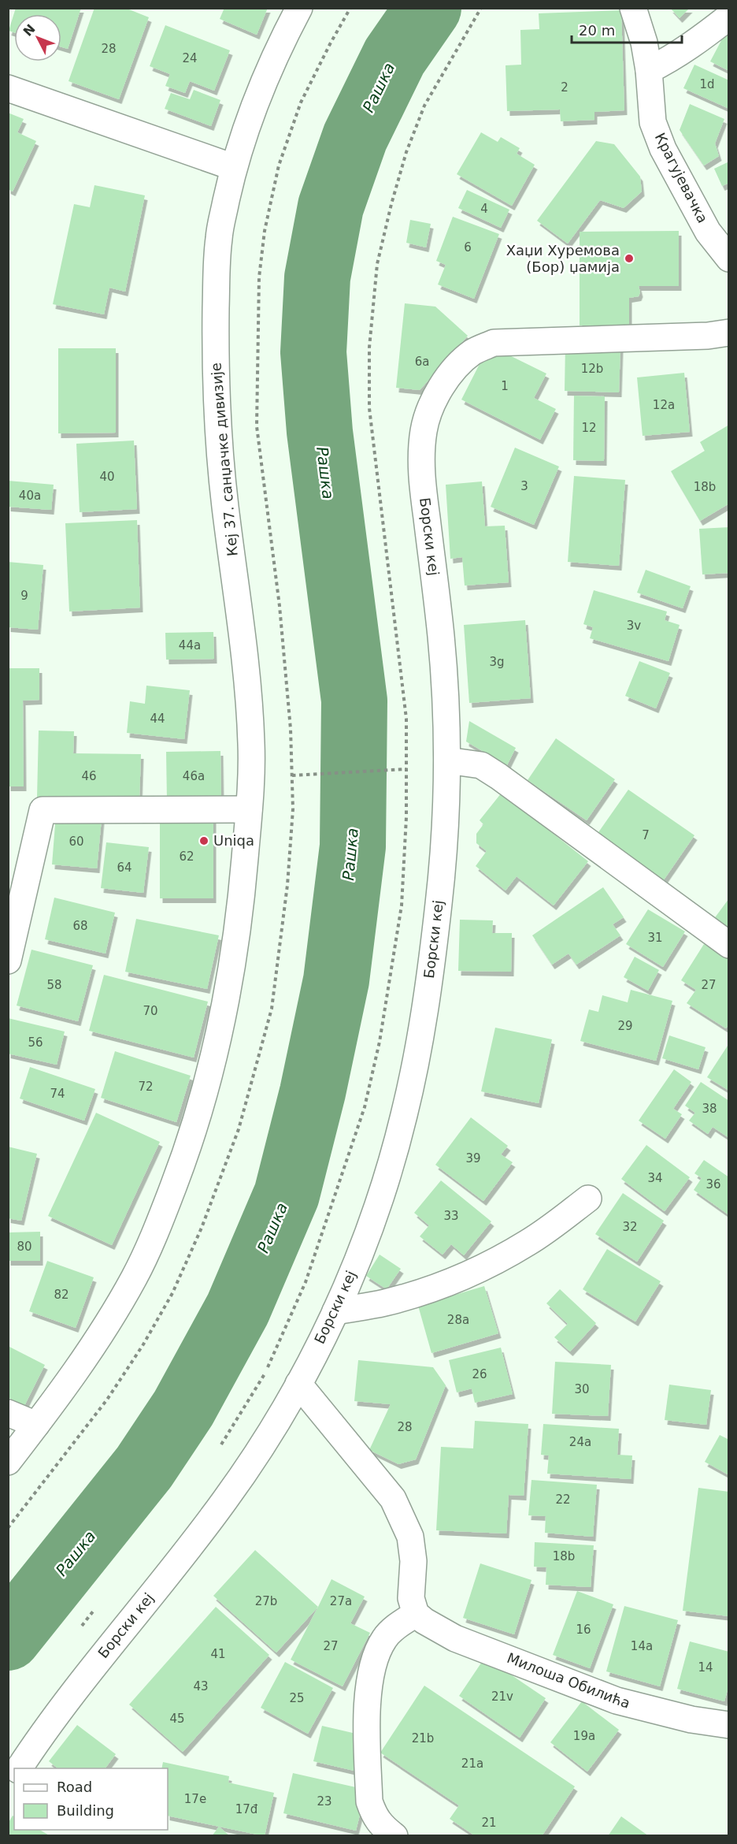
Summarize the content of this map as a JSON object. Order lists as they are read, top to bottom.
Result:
{
  "streets": {
    "street": [
      "Крагујевачка",
      "Кеј 37. санџачке дивизије",
      "Борски кеј",
      "Милоша Обилића"
    ]
  },
  "water": ["Рашка"],
  "places": ["Хаџи Хуремова (Бор) џамија", "Uniqa"],
  "house_numbers": [
    "28",
    "24",
    "1d",
    "2",
    "4",
    "6",
    "6a",
    "12b",
    "1",
    "12a",
    "12",
    "40",
    "3",
    "18b",
    "40a",
    "9",
    "3v",
    "44a",
    "3g",
    "44",
    "46",
    "46a",
    "7",
    "60",
    "62",
    "64",
    "68",
    "31",
    "58",
    "27",
    "70",
    "29",
    "56",
    "72",
    "74",
    "38",
    "39",
    "34",
    "36",
    "33",
    "32",
    "80",
    "82",
    "28a",
    "26",
    "30",
    "28",
    "24a",
    "22",
    "18b",
    "27b",
    "27a",
    "16",
    "27",
    "14a",
    "41",
    "14",
    "43",
    "21v",
    "25",
    "45",
    "19a",
    "21b",
    "21a",
    "17e",
    "23",
    "17đ",
    "21"
  ],
  "legend": ["Road", "Building"],
  "scale_bar": "20 m",
  "north": "top left"
}
